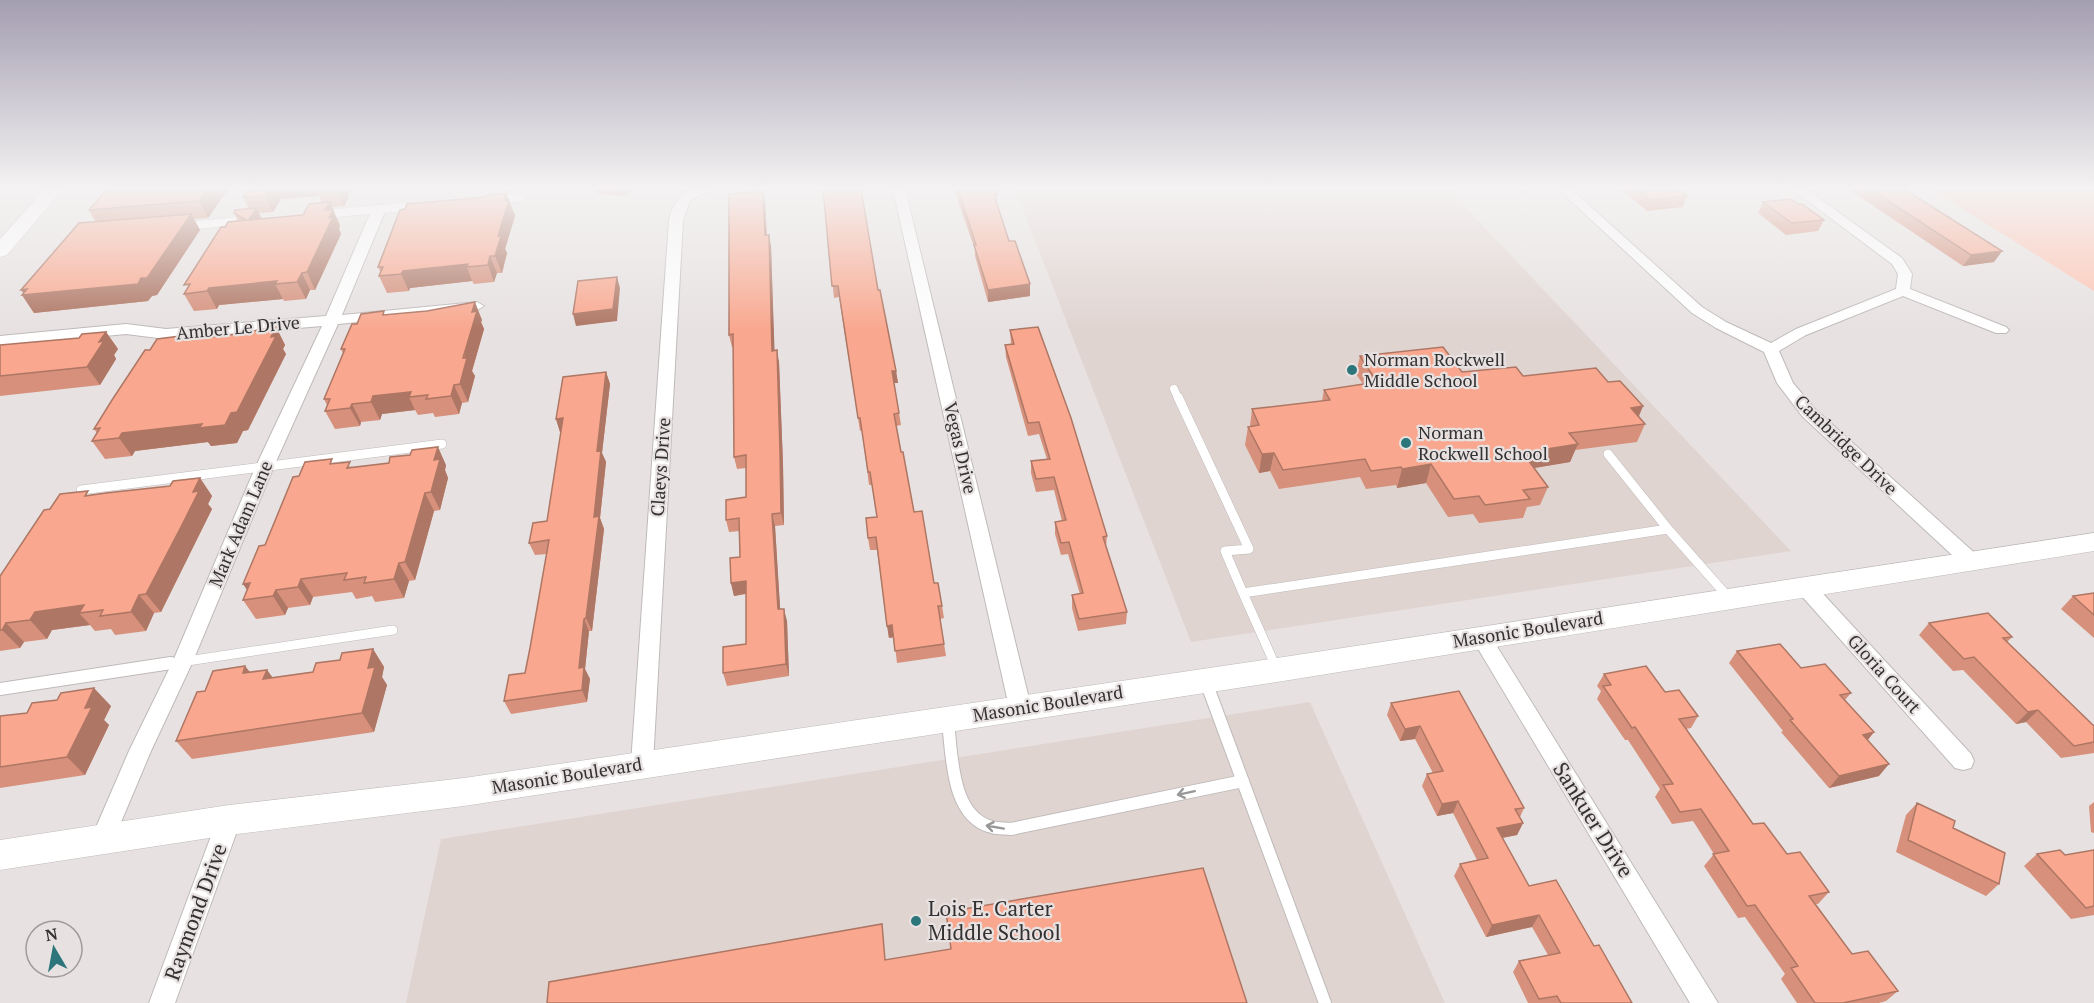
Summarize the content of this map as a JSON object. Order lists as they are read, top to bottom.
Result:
{
  "streets": {
    "street": [
      "Amber Le Drive",
      "Cambridge Drive",
      "Vegas Drive",
      "Claeys Drive",
      "Mark Adam Lane",
      "Masonic Boulevard",
      "Gloria Court",
      "Sankuer Drive",
      "Raymond Drive"
    ]
  },
  "crossings": [
    ["Amber Le Drive", "Mark Adam Lane"],
    ["Cambridge Drive", "Masonic Boulevard"],
    ["Vegas Drive", "Masonic Boulevard"],
    ["Claeys Drive", "Masonic Boulevard"],
    ["Mark Adam Lane", "Masonic Boulevard"],
    ["Masonic Boulevard", "Gloria Court"],
    ["Masonic Boulevard", "Sankuer Drive"],
    ["Masonic Boulevard", "Raymond Drive"]
  ],
  "places": ["Norman Rockwell Middle School", "Norman Rockwell School", "Lois E. Carter Middle School"],
  "north": "top"
}
